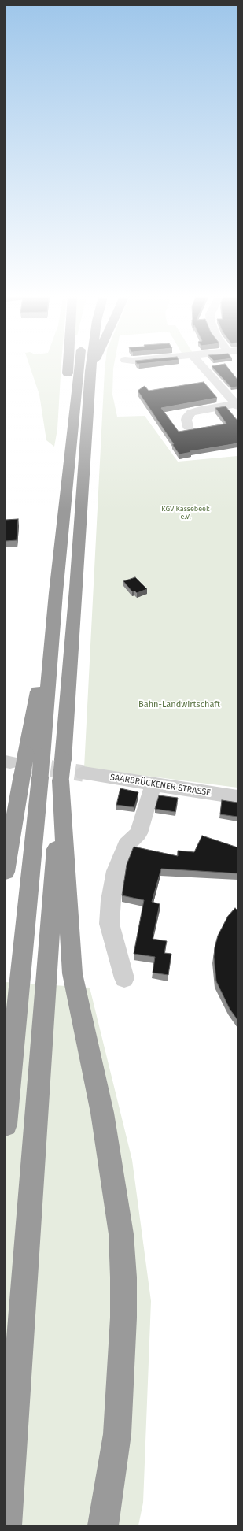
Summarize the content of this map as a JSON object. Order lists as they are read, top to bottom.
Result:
{
  "streets": {
    "street": ["SAARBRÜCKENER STRASSE"]
  },
  "parks": ["KGV Kassebeek e.V.", "Bahn-Landwirtschaft"]
}
